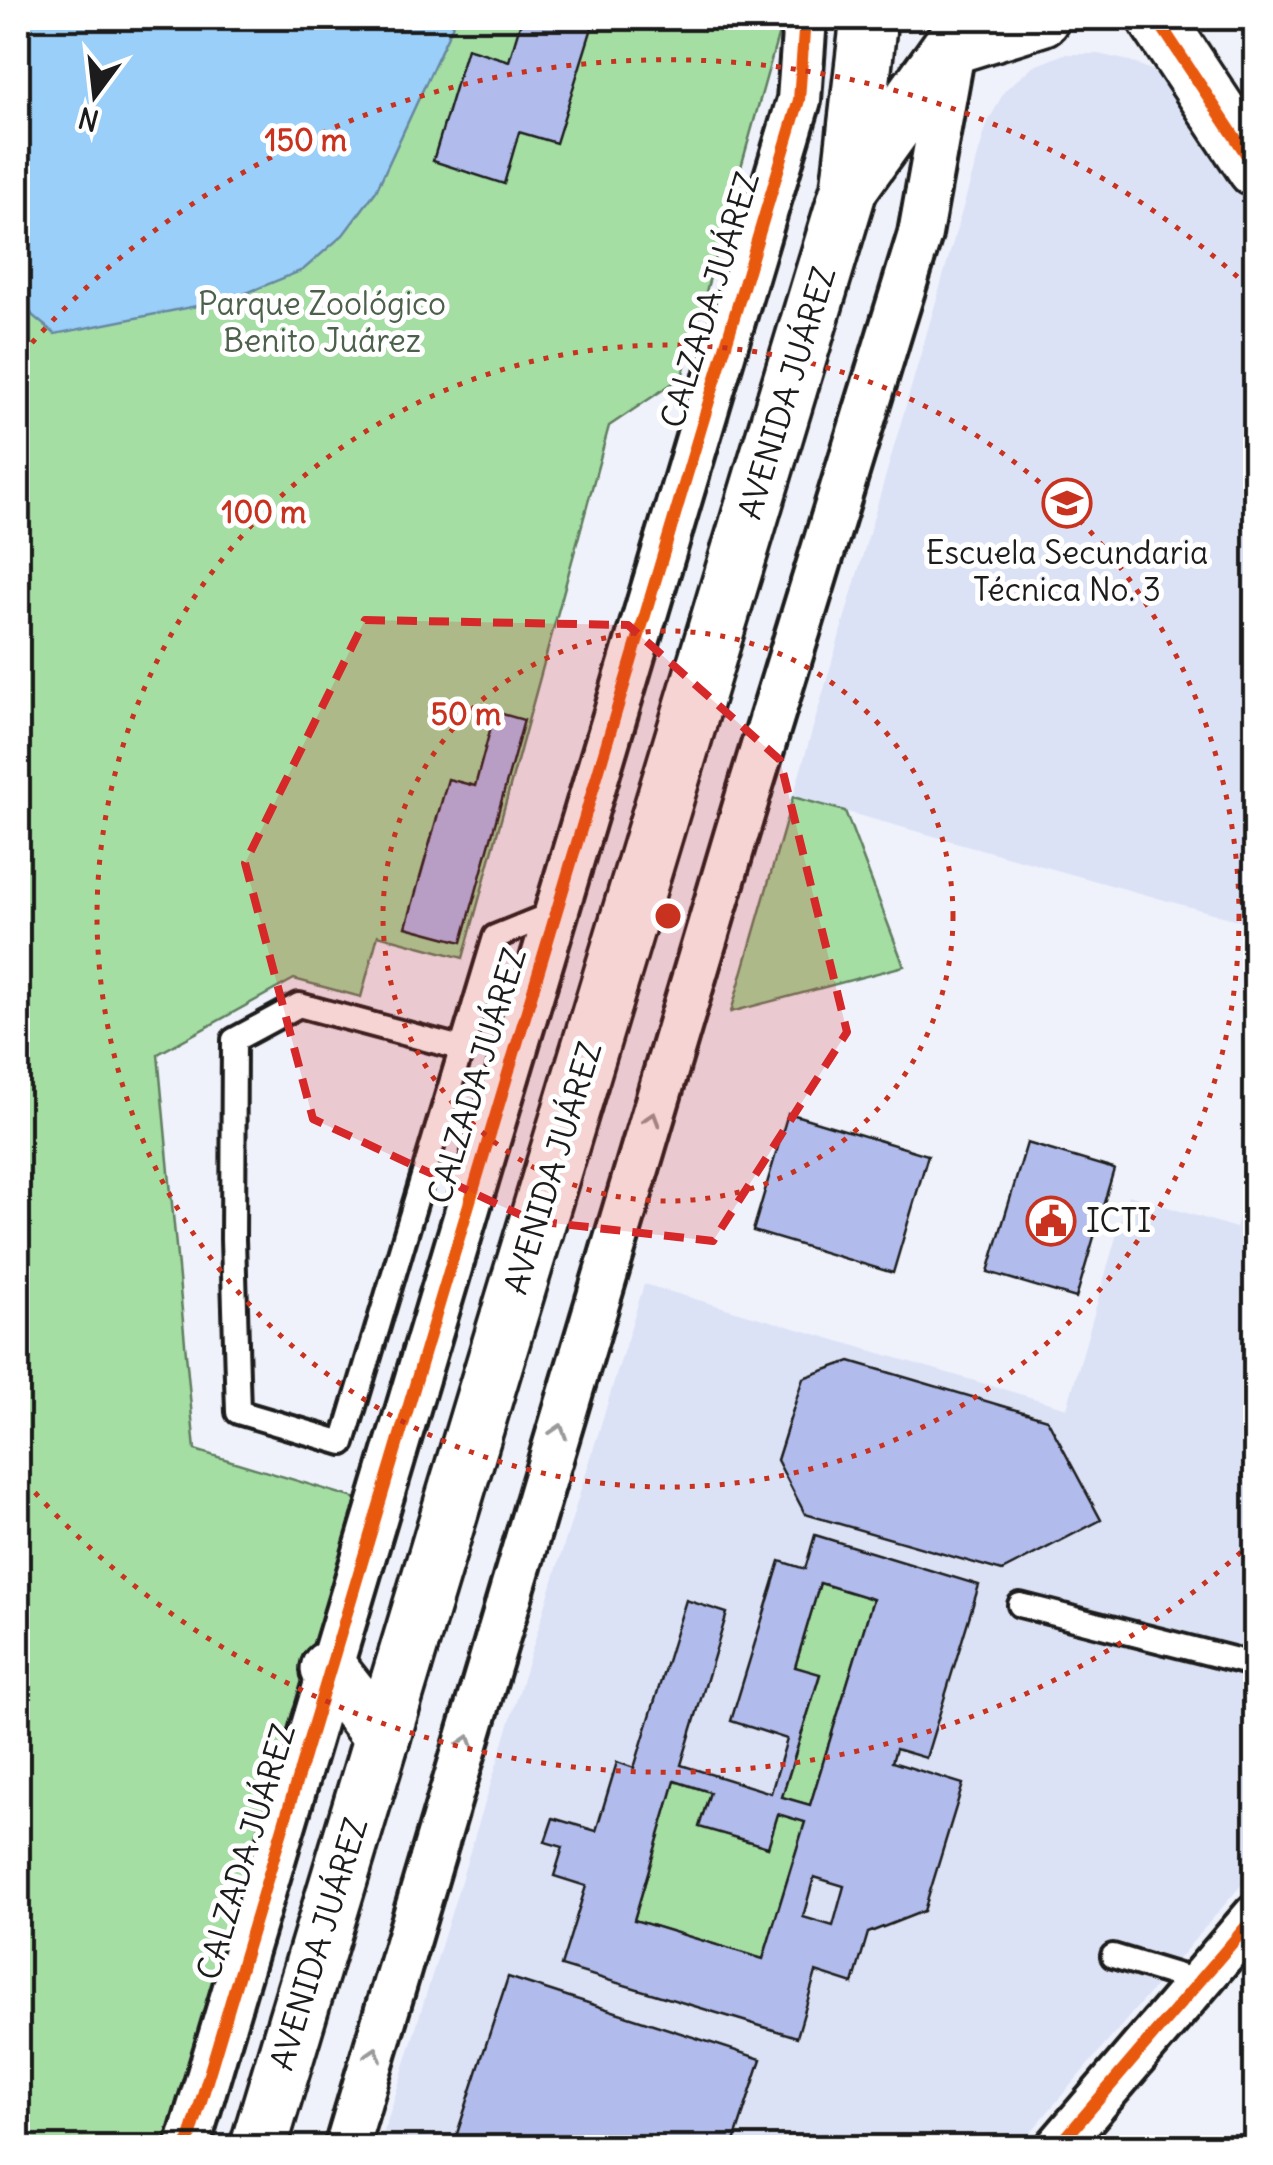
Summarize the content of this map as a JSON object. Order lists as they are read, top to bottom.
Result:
{
  "streets": {
    "street": ["CALZADA JUÁREZ", "AVENIDA JUÁREZ"]
  },
  "parks": ["Parque Zoológico Benito Juárez"],
  "places": {
    "school or university": ["Escuela Secundaria Técnica No. 3"],
    "public building": ["ICTI"]
  },
  "north": "bottom",
  "rings": ["150 m", "100 m", "50 m"]
}
